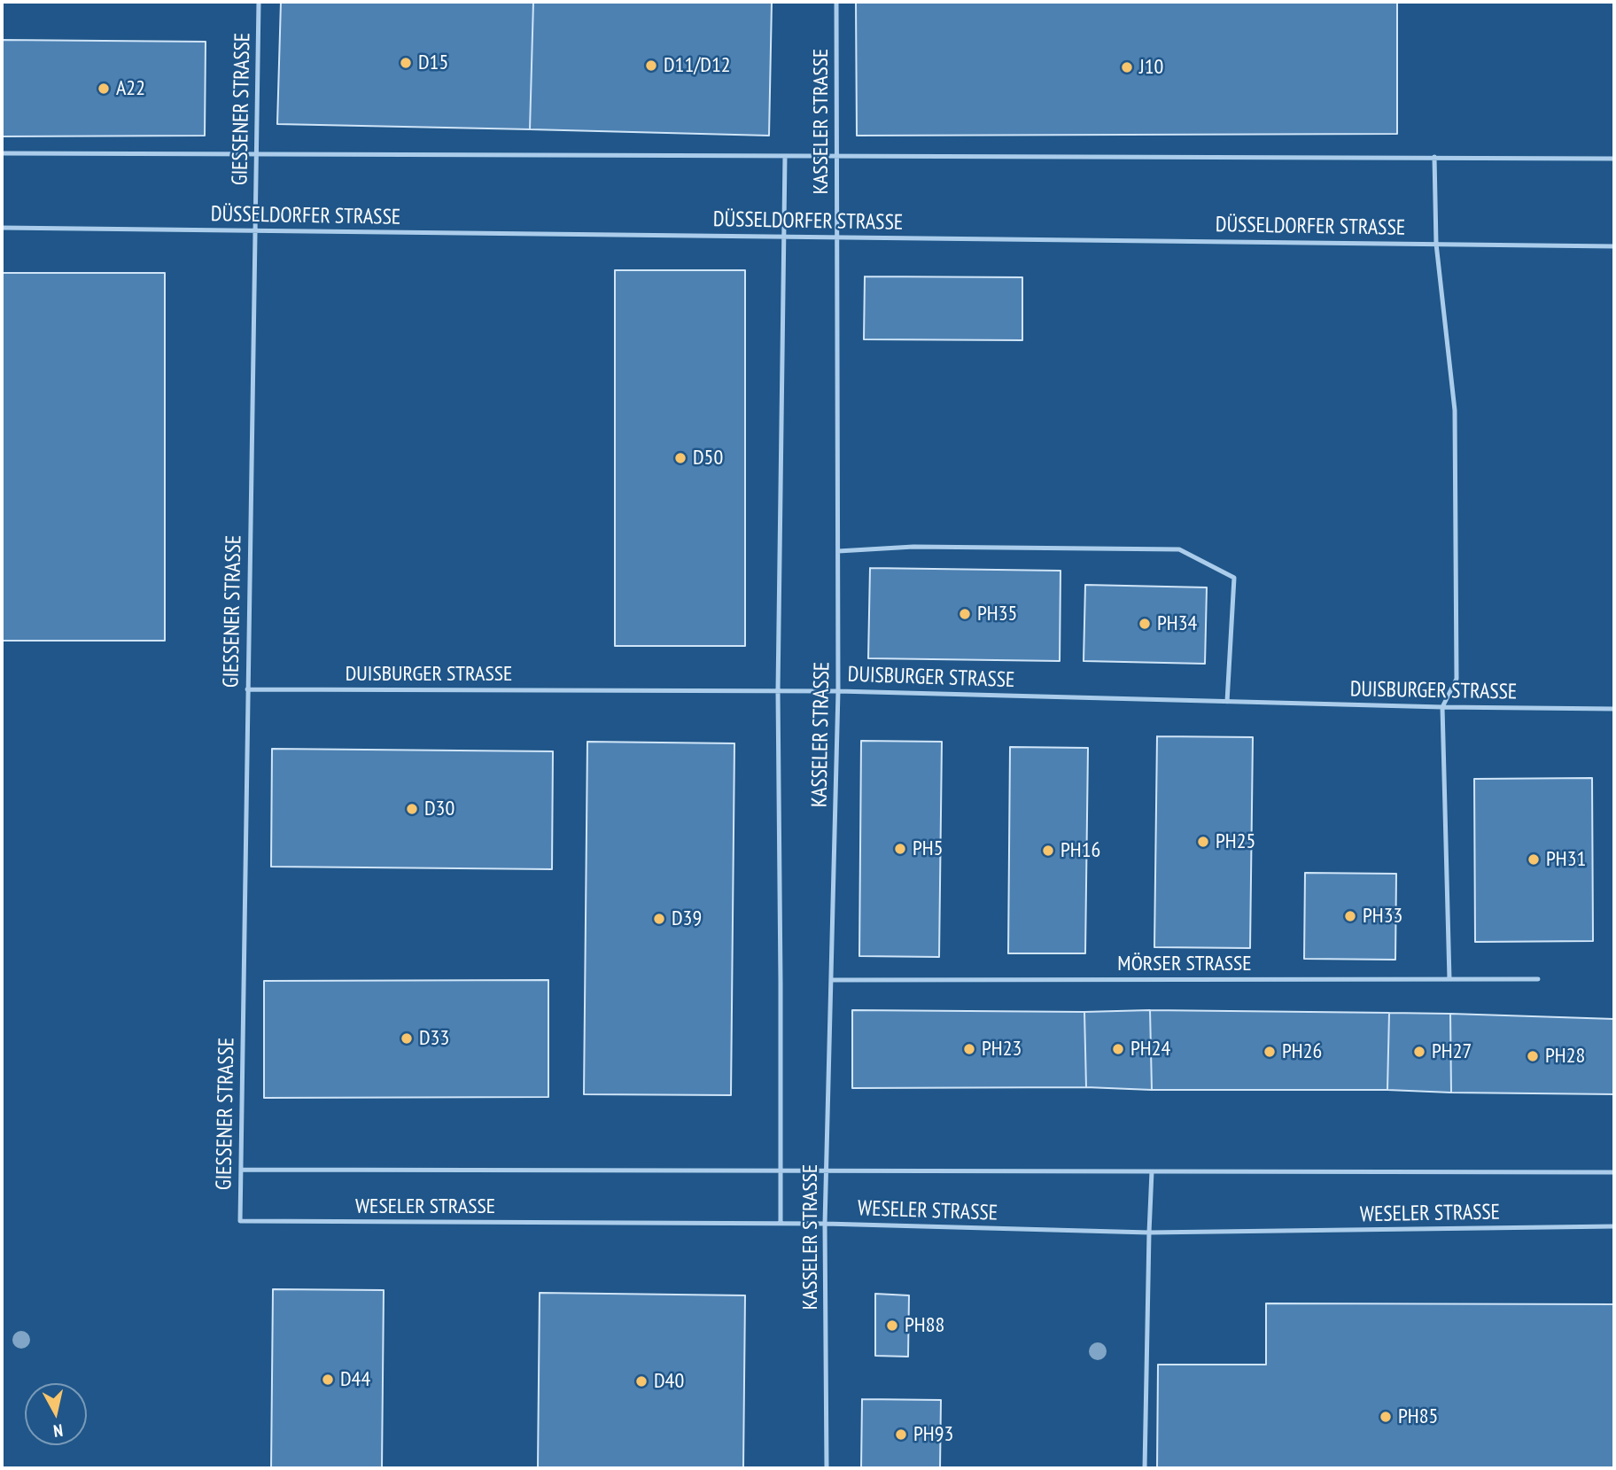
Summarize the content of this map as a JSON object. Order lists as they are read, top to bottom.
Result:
{
  "streets": {
    "lane": [
      "GIESSENER STRASSE",
      "KASSELER STRASSE",
      "DÜSSELDORFER STRASSE",
      "DUISBURGER STRASSE",
      "MÖRSER STRASSE",
      "WESELER STRASSE"
    ]
  },
  "crossings": [
    ["GIESSENER STRASSE", "DÜSSELDORFER STRASSE"],
    ["GIESSENER STRASSE", "DUISBURGER STRASSE"],
    ["GIESSENER STRASSE", "WESELER STRASSE"],
    ["KASSELER STRASSE", "DÜSSELDORFER STRASSE"],
    ["KASSELER STRASSE", "DUISBURGER STRASSE"],
    ["KASSELER STRASSE", "MÖRSER STRASSE"],
    ["KASSELER STRASSE", "WESELER STRASSE"]
  ],
  "places": [
    "D15",
    "D11/D12",
    "J10",
    "A22",
    "D50",
    "PH35",
    "PH34",
    "D30",
    "PH25",
    "PH5",
    "PH16",
    "PH31",
    "PH33",
    "D39",
    "D33",
    "PH23",
    "PH24",
    "PH26",
    "PH27",
    "PH28",
    "PH88",
    "D44",
    "D40",
    "PH85",
    "PH93"
  ],
  "north": "bottom"
}
